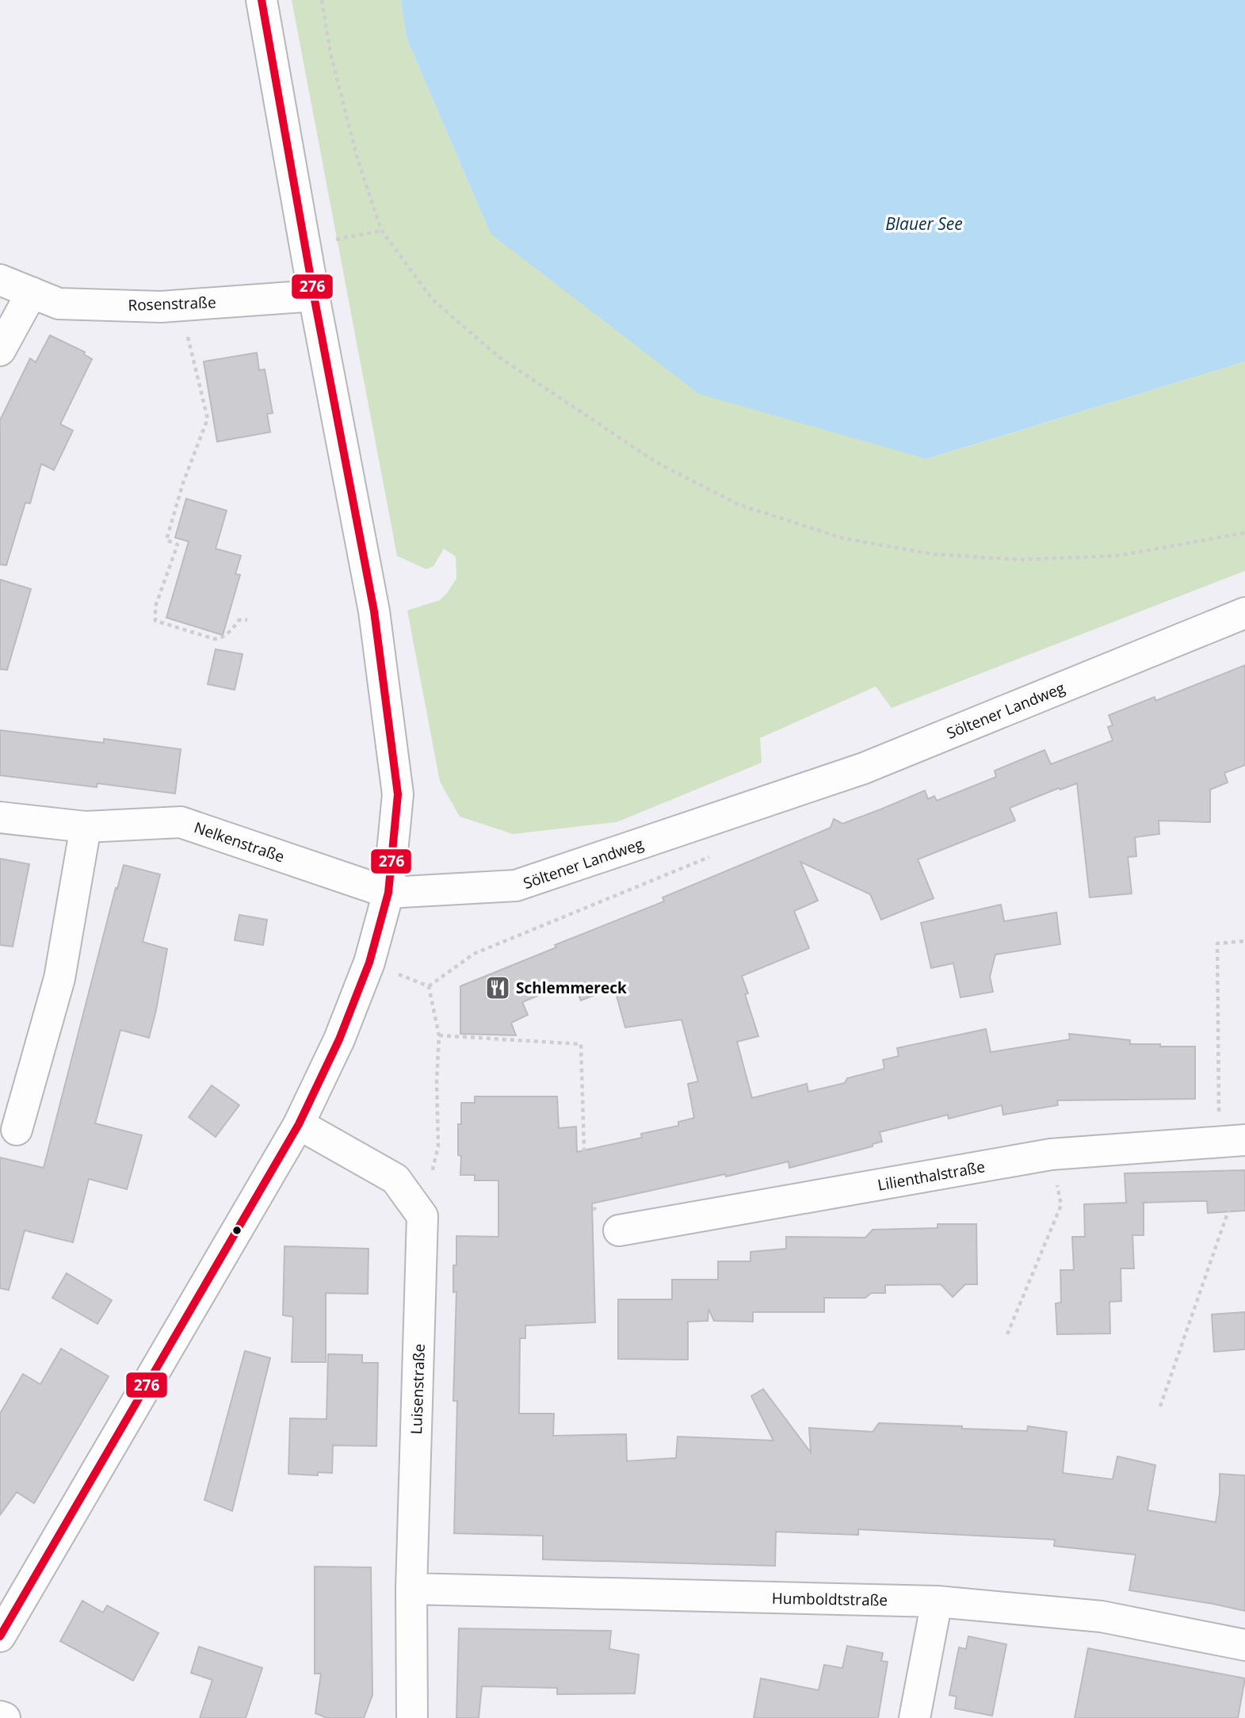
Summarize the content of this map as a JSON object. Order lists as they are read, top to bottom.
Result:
{
  "streets": {
    "street": [
      "Rosenstraße",
      "Söltener Landweg",
      "Nelkenstraße",
      "Lilienthalstraße",
      "Luisenstraße",
      "Humboldtstraße"
    ]
  },
  "crossings": [
    ["Söltener Landweg", "Nelkenstraße"],
    ["Luisenstraße", "Humboldtstraße"]
  ],
  "water": ["Blauer See"],
  "places": {
    "restaurant": ["Schlemmereck"]
  },
  "lines": ["transit line 276"]
}
